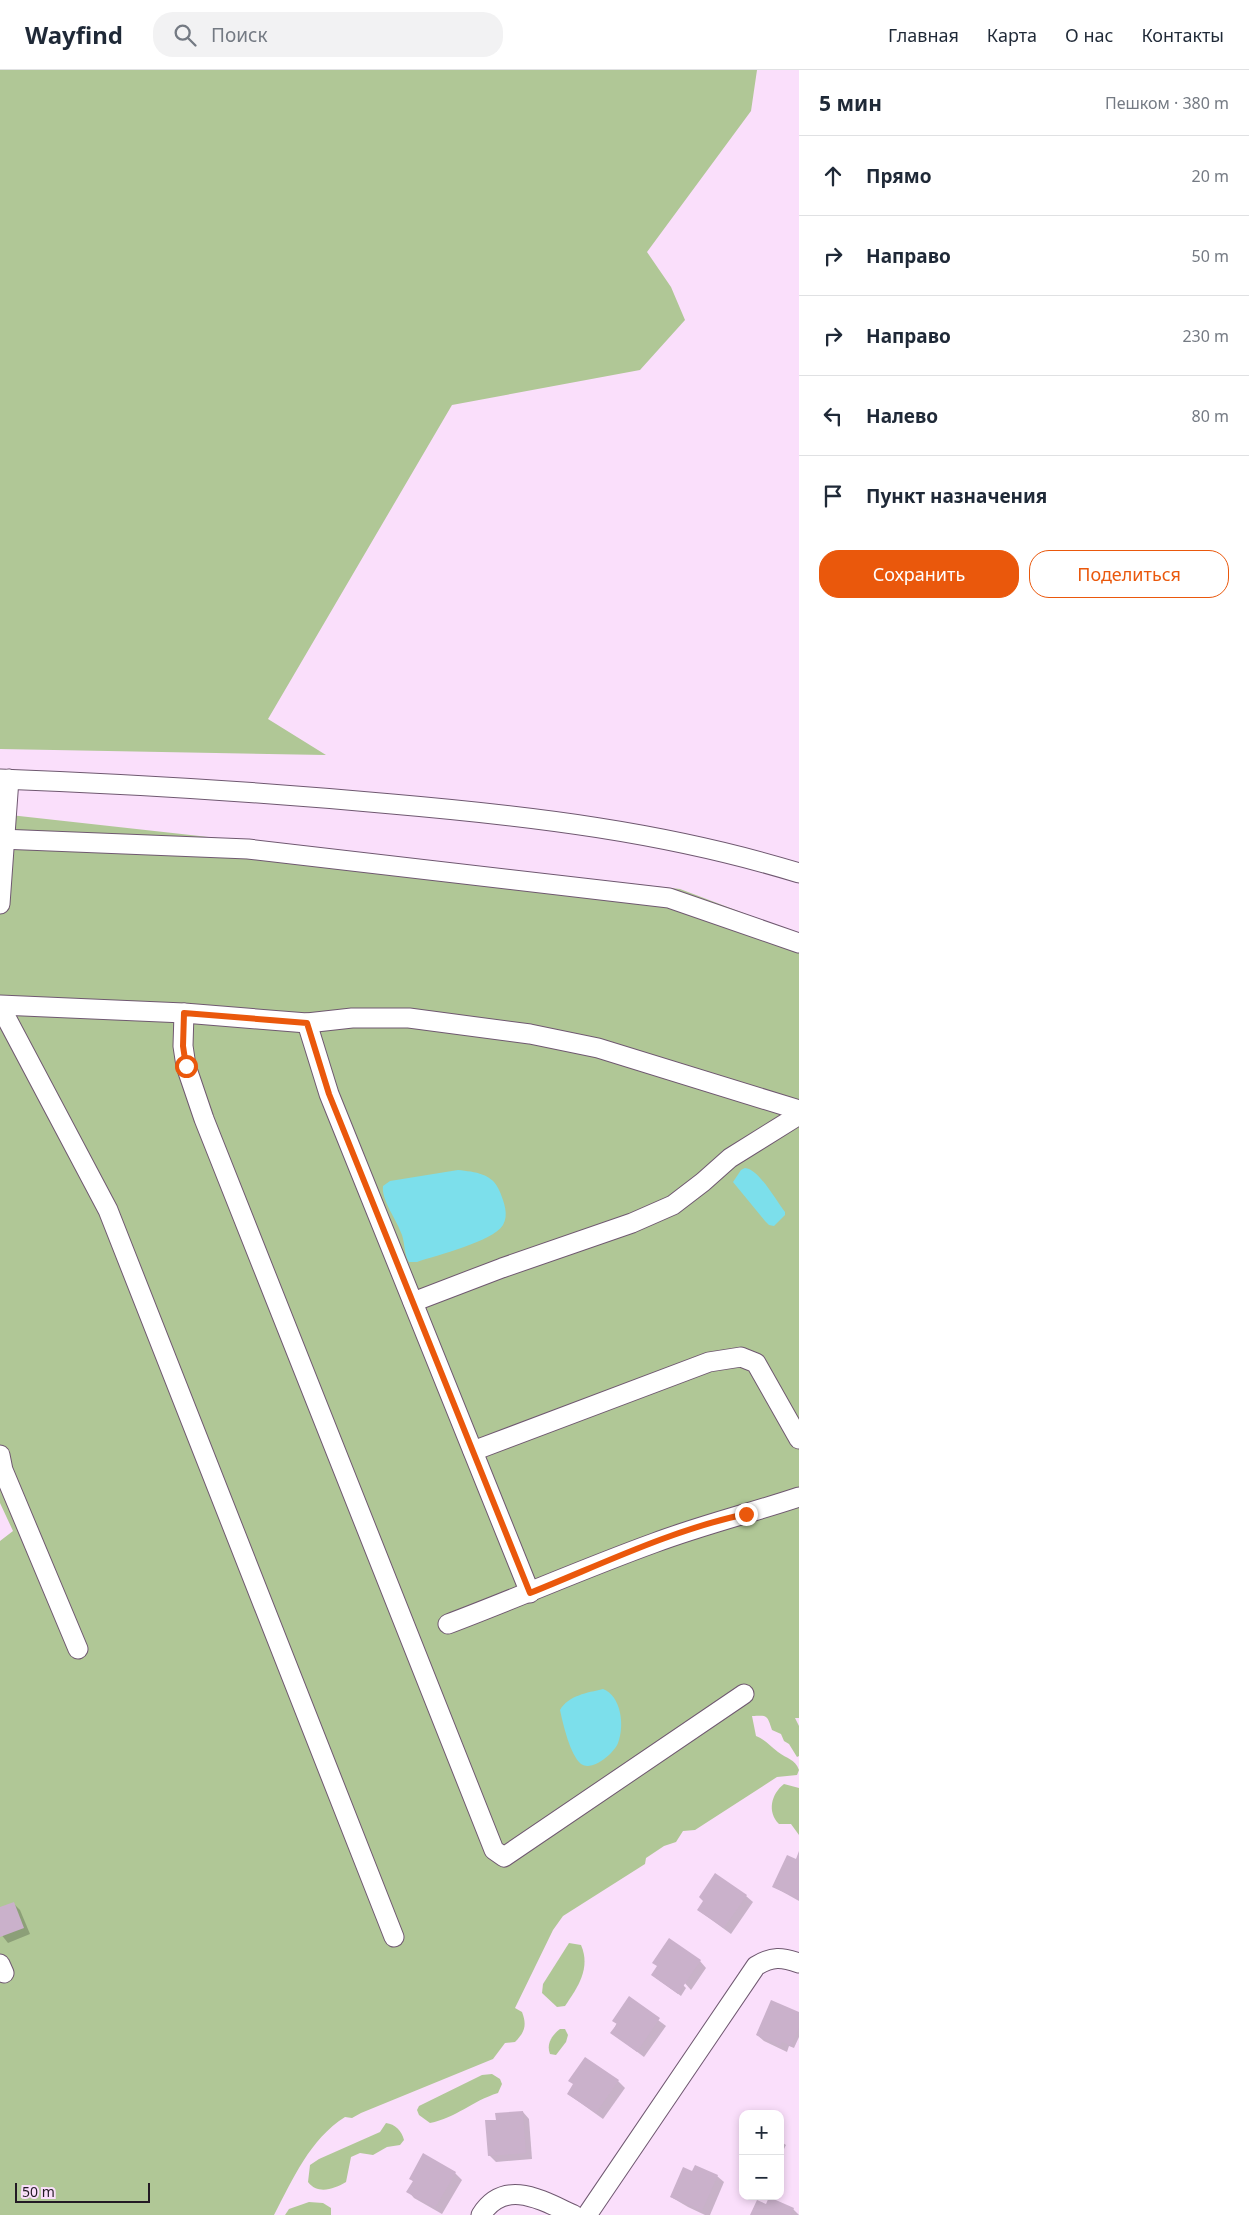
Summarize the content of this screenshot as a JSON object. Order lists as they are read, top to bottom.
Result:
{
  "scale_bar": "50 m",
  "page": {
    "header": "Wayfind",
    "search": "Поиск",
    "nav": [
      "Главная",
      "Карта",
      "О нас",
      "Контакты"
    ],
    "heading": ["5 мин", "Пешком · 380 m"],
    "list": [
      ["Прямо", "20 m"],
      ["Направо", "50 m"],
      ["Направо", "230 m"],
      ["Налево", "80 m"],
      "Пункт назначения"
    ],
    "buttons": ["Сохранить", "Поделиться"],
    "map_buttons": ["+", "−"],
    "scale": "50 m"
  }
}
